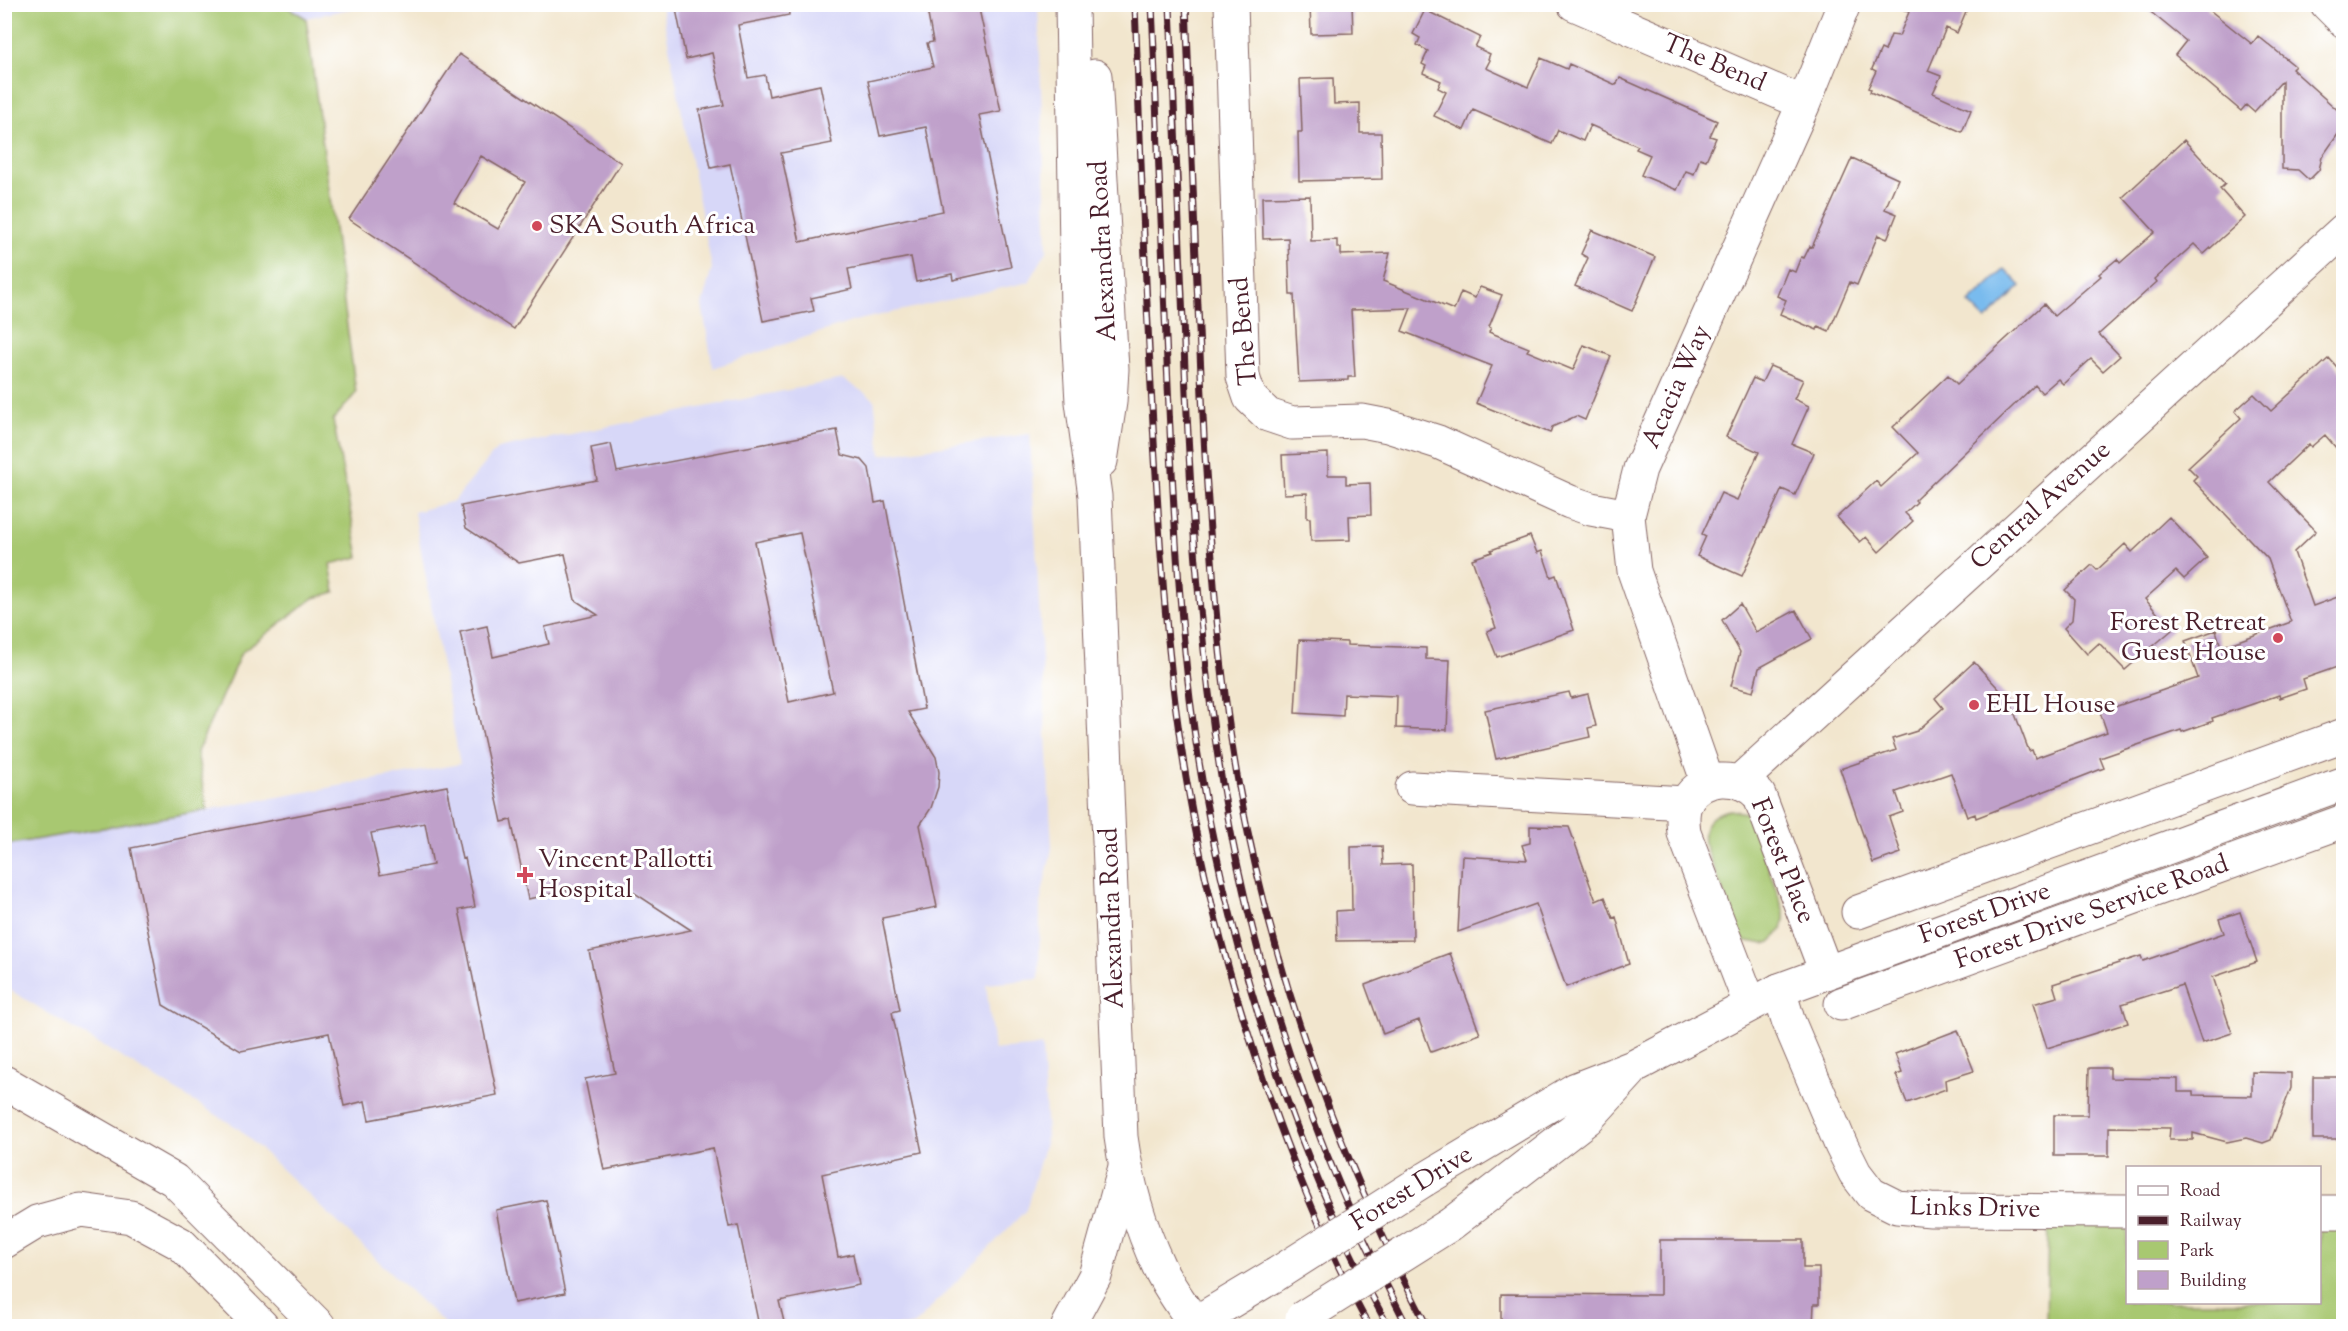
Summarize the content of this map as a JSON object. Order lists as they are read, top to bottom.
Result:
{
  "streets": {
    "main road": [
      "The Bend",
      "Alexandra Road",
      "Acacia Way",
      "Central Avenue",
      "Forest Place",
      "Forest Drive Service Road",
      "Forest Drive",
      "Links Drive"
    ]
  },
  "crossings": [
    ["The Bend", "Acacia Way"],
    ["Alexandra Road", "Forest Drive"],
    ["Acacia Way", "Central Avenue"],
    ["Acacia Way", "Forest Place"],
    ["Central Avenue", "Forest Place"],
    ["Forest Place", "Forest Drive"],
    ["Forest Drive", "Links Drive"]
  ],
  "places": {
    "other": ["SKA South Africa", "Forest Retreat Guest House", "EHL House"],
    "health": ["Vincent Pallotti Hospital"]
  },
  "legend": [
    "Road",
    "Railway",
    "Park",
    "Building"
  ]
}
